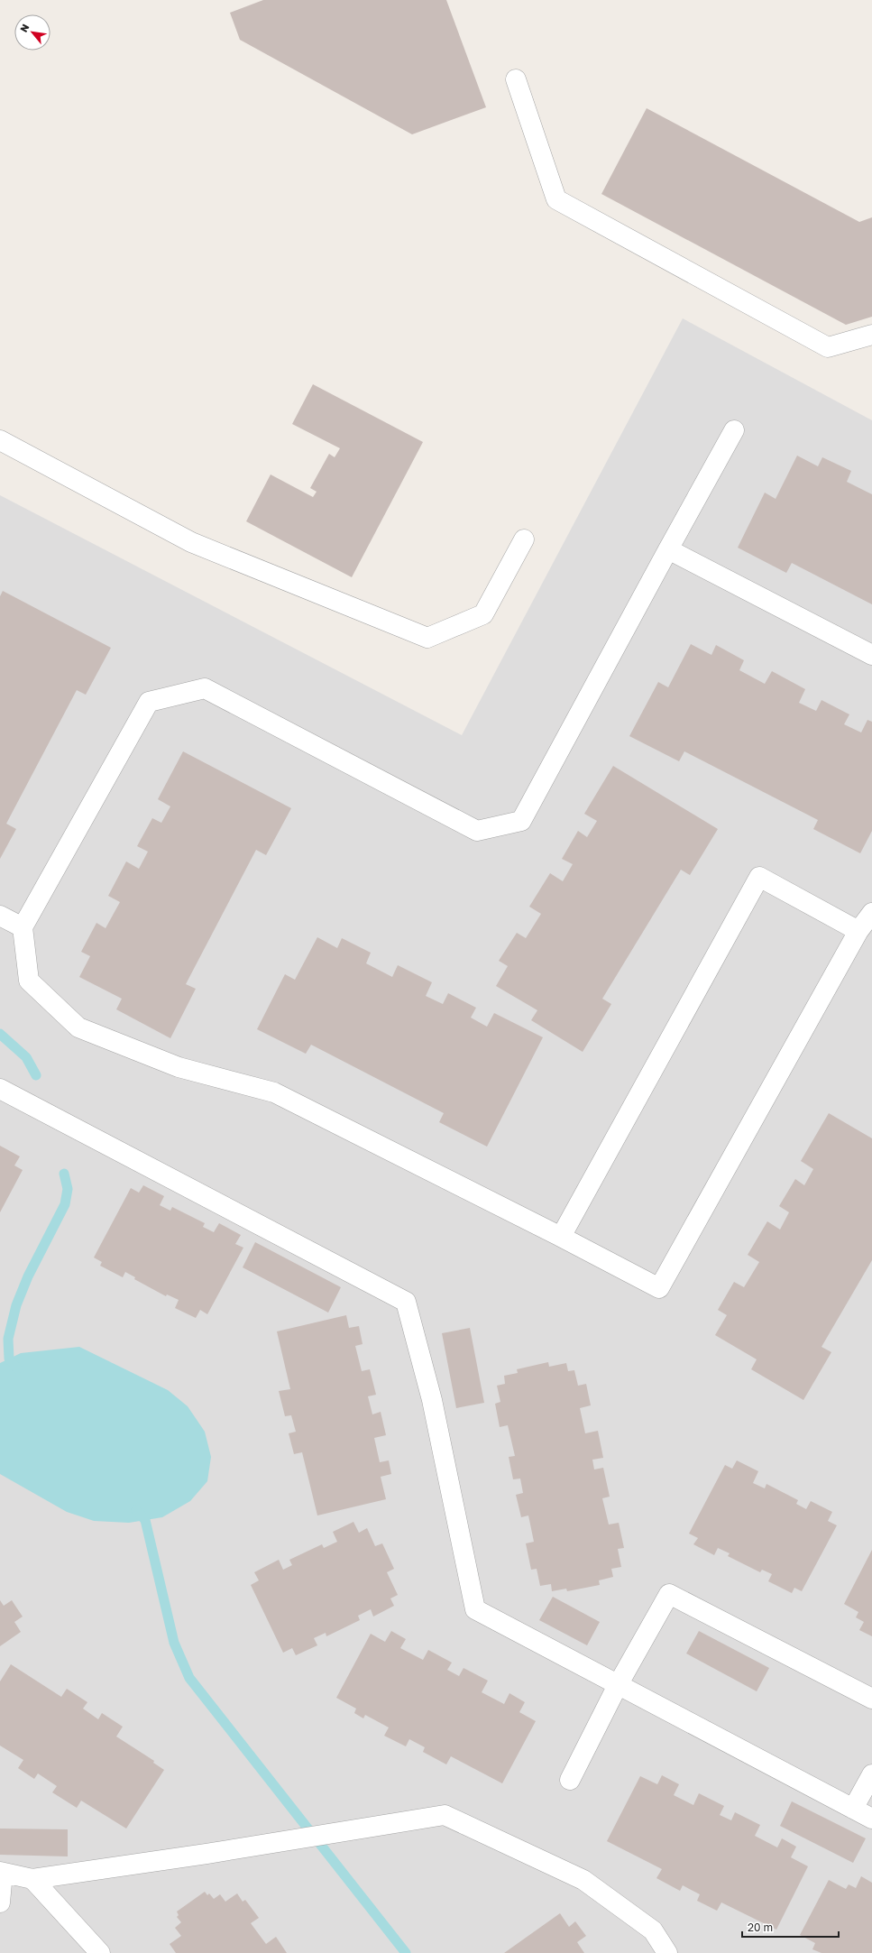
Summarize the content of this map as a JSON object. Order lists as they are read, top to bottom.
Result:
{
  "scale_bar": "20 m",
  "north": "top left"
}
